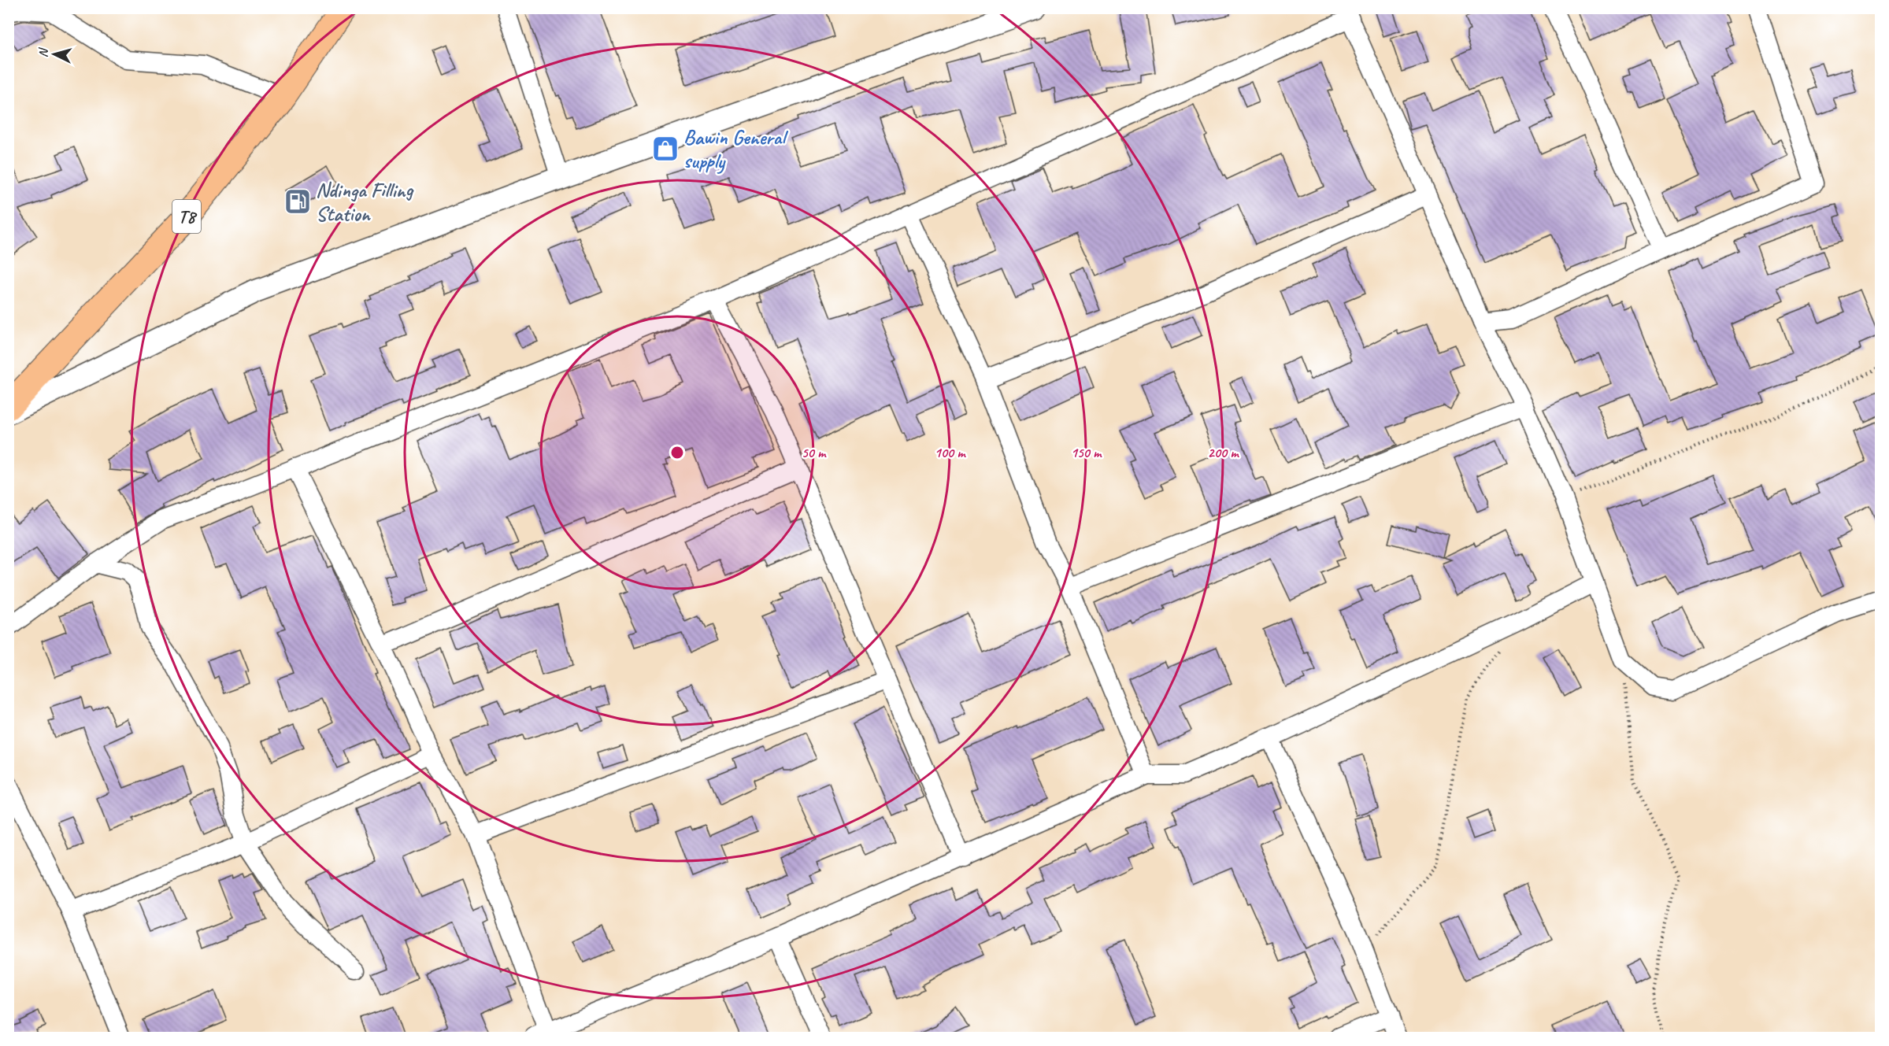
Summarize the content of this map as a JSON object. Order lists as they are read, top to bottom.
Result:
{
  "streets": {
    "highway": ["T8"]
  },
  "places": {
    "shop": ["Bawin General supply"],
    "fuel station": ["Ndinga Filling Station"]
  },
  "north": "left",
  "rings": [
    "50 m",
    "100 m",
    "150 m",
    "200 m"
  ]
}
